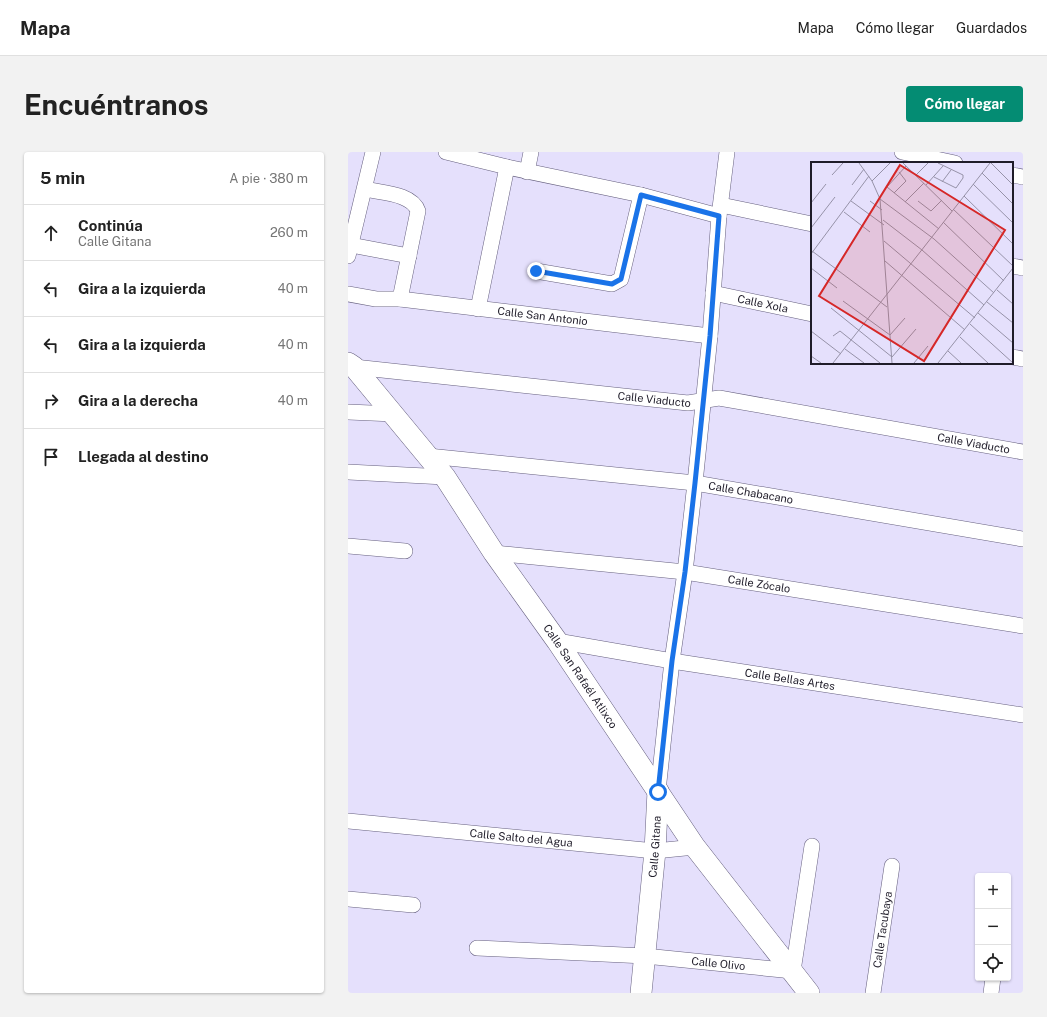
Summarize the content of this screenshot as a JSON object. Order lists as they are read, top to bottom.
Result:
{
  "streets": {
    "street": [
      "Calle Xola",
      "Calle San Antonio",
      "Calle Viaducto",
      "Calle Chabacano",
      "Calle Zócalo",
      "Calle San Rafaél Atlixco",
      "Calle Bellas Artes",
      "Calle Salto del Agua",
      "Calle Gitana",
      "Calle Tacubaya",
      "Calle Olivo"
    ]
  },
  "crossings": [
    ["Calle Xola", "Calle Gitana"],
    ["Calle San Antonio", "Calle Gitana"],
    ["Calle Viaducto", "Calle San Rafaél Atlixco"],
    ["Calle Viaducto", "Calle Gitana"],
    ["Calle Chabacano", "Calle San Rafaél Atlixco"],
    ["Calle Chabacano", "Calle Gitana"],
    ["Calle Zócalo", "Calle San Rafaél Atlixco"],
    ["Calle Zócalo", "Calle Gitana"],
    ["Calle San Rafaél Atlixco", "Calle Bellas Artes"],
    ["Calle San Rafaél Atlixco", "Calle Salto del Agua"],
    ["Calle San Rafaél Atlixco", "Calle Gitana"],
    ["Calle San Rafaél Atlixco", "Calle Olivo"],
    ["Calle Bellas Artes", "Calle Gitana"],
    ["Calle Salto del Agua", "Calle Gitana"],
    ["Calle Gitana", "Calle Olivo"]
  ],
  "page": {
    "header": "Mapa",
    "nav": ["Mapa", "Cómo llegar", "Guardados"],
    "buttons": "Cómo llegar",
    "title": "Encuéntranos",
    "heading": ["5 min", "A pie · 380 m"],
    "list": [
      ["Continúa", "Calle Gitana", "260 m"],
      ["Gira a la izquierda", "40 m"],
      ["Gira a la izquierda", "40 m"],
      ["Gira a la derecha", "40 m"],
      "Llegada al destino"
    ],
    "map_buttons": ["+", "−"]
  }
}
